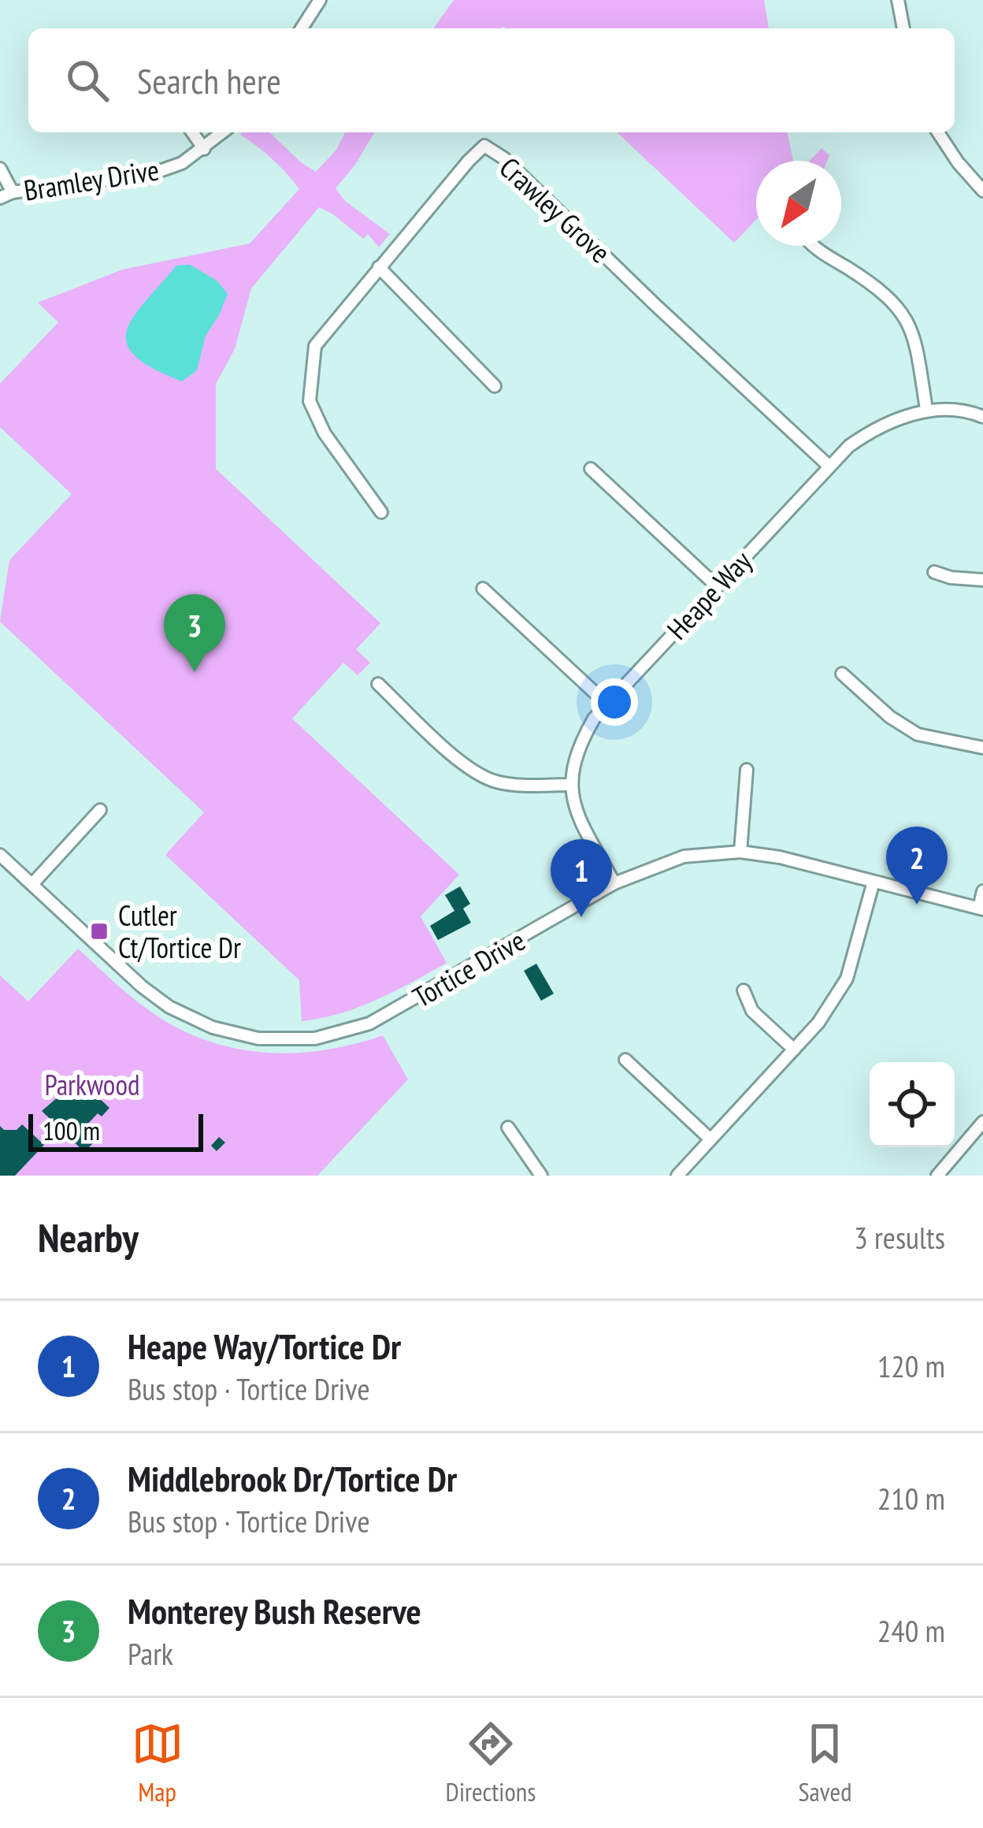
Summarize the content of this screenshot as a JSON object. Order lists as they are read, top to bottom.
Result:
{
  "streets": {
    "street": [
      "Bramley Drive",
      "Crawley Grove",
      "Heape Way",
      "Tortice Drive"
    ]
  },
  "crossings": [
    ["Crawley Grove", "Heape Way"]
  ],
  "parks": ["Parkwood"],
  "places": {
    "transit": ["Cutler Ct/Tortice Dr"]
  },
  "scale_bar": "100 m",
  "north": "bottom left",
  "page": {
    "search": "Search here",
    "pins": ["3", "2", "1"],
    "scale": "100 m",
    "heading": ["Nearby", "3 results"],
    "list": [
      {
        "mark": "1",
        "name": "Heape Way/Tortice Dr",
        "note": "Bus stop · Tortice Drive",
        "value": "120 m"
      },
      {
        "mark": "2",
        "name": "Middlebrook Dr/Tortice Dr",
        "note": "Bus stop · Tortice Drive",
        "value": "210 m"
      },
      {
        "mark": "3",
        "name": "Monterey Bush Reserve",
        "note": "Park",
        "value": "240 m"
      }
    ],
    "nav": ["Map", "Directions", "Saved"]
  }
}
